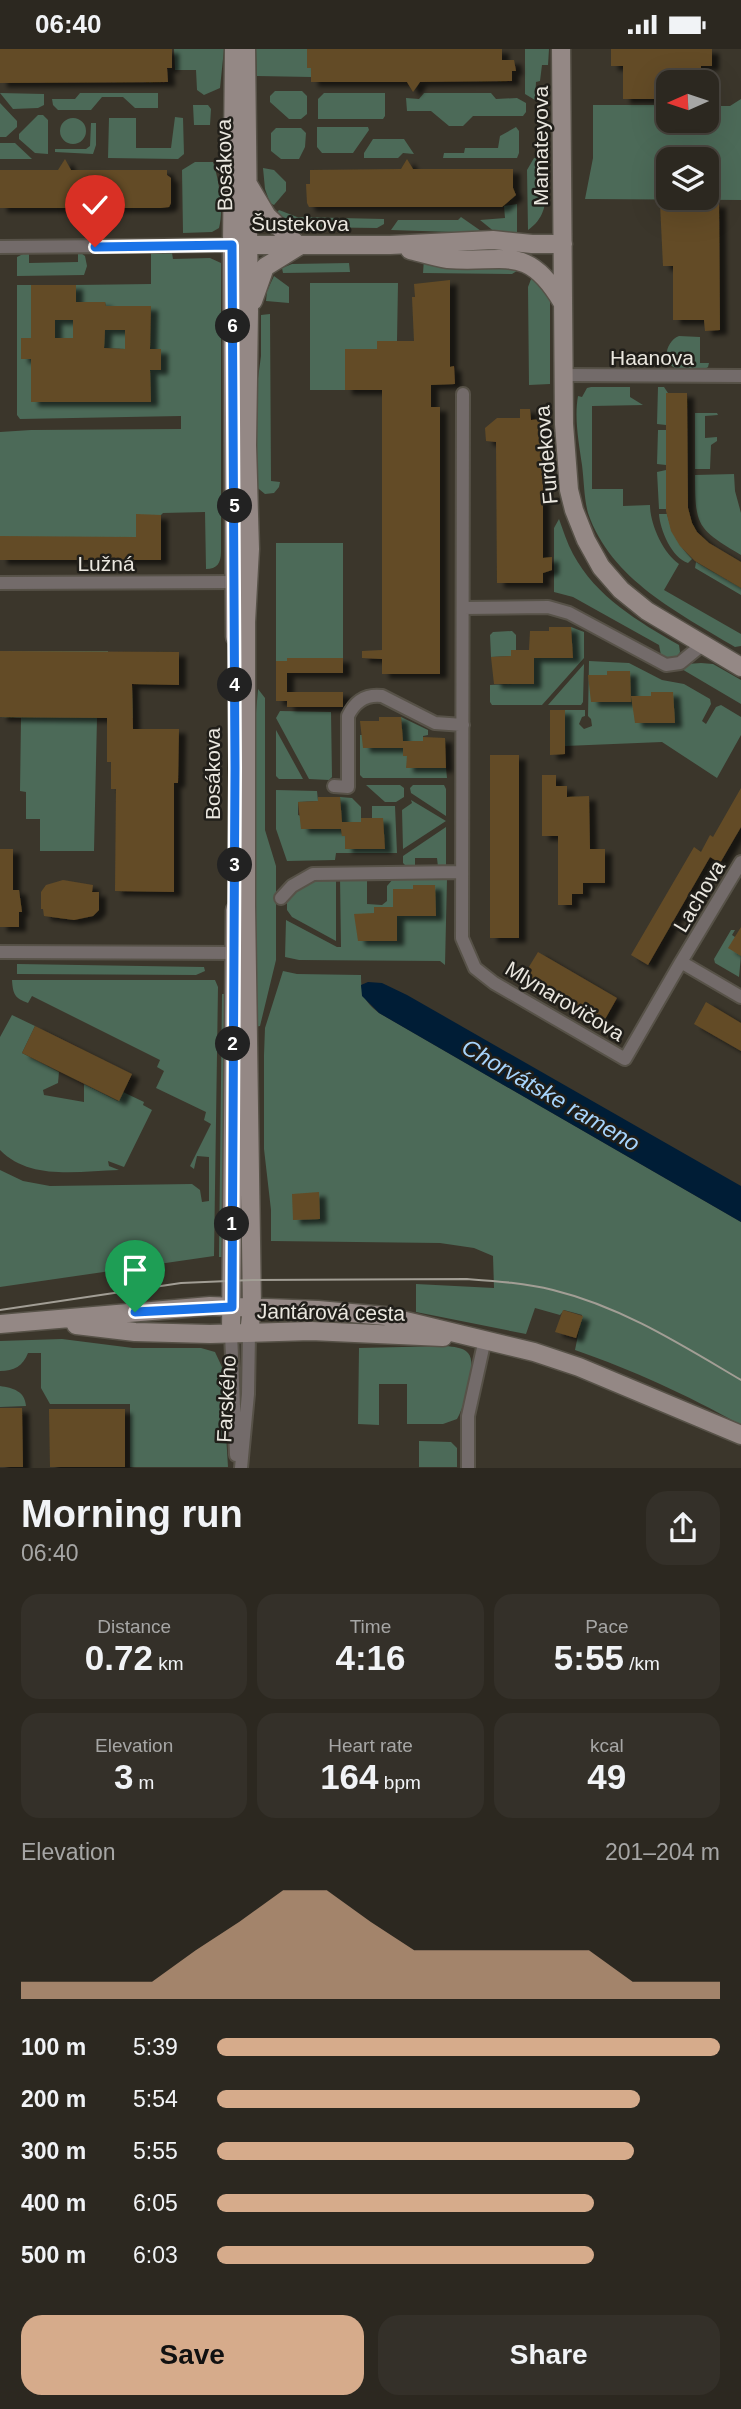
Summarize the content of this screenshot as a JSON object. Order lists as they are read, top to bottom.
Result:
{
  "streets": {
    "street": [
      "Mamateyova",
      "Bosákova",
      "Šustekova",
      "Haanova",
      "Furdekova",
      "Lužná",
      "Lachova",
      "Mlynarovičova",
      "Jantárová cesta",
      "Farského"
    ]
  },
  "crossings": [
    ["Mamateyova", "Šustekova"],
    ["Mamateyova", "Furdekova"],
    ["Bosákova", "Šustekova"],
    ["Bosákova", "Lužná"],
    ["Bosákova", "Jantárová cesta"],
    ["Bosákova", "Farského"],
    ["Šustekova", "Furdekova"],
    ["Haanova", "Furdekova"],
    ["Lachova", "Mlynarovičova"],
    ["Jantárová cesta", "Farského"]
  ],
  "water": ["Chorvátske rameno"],
  "north": "left",
  "page": {
    "status": "06:40",
    "pins": [
      "6",
      "5",
      "4",
      "3",
      "2",
      "1"
    ],
    "heading": ["Morning run", "06:40"],
    "stats": [
      ["Distance", "0.72 km"],
      ["Time", "4:16"],
      ["Pace", "5:55 /km"],
      ["Elevation", "3 m"],
      ["Heart rate", "164 bpm"],
      ["kcal", "49"]
    ],
    "chart": ["Elevation", "201–204 m"],
    "list": [
      {
        "name": "100 m",
        "note": "5:39"
      },
      {
        "name": "200 m",
        "note": "5:54"
      },
      {
        "name": "300 m",
        "note": "5:55"
      },
      {
        "name": "400 m",
        "note": "6:05"
      },
      {
        "name": "500 m",
        "note": "6:03"
      }
    ],
    "buttons": ["Save", "Share"]
  }
}
